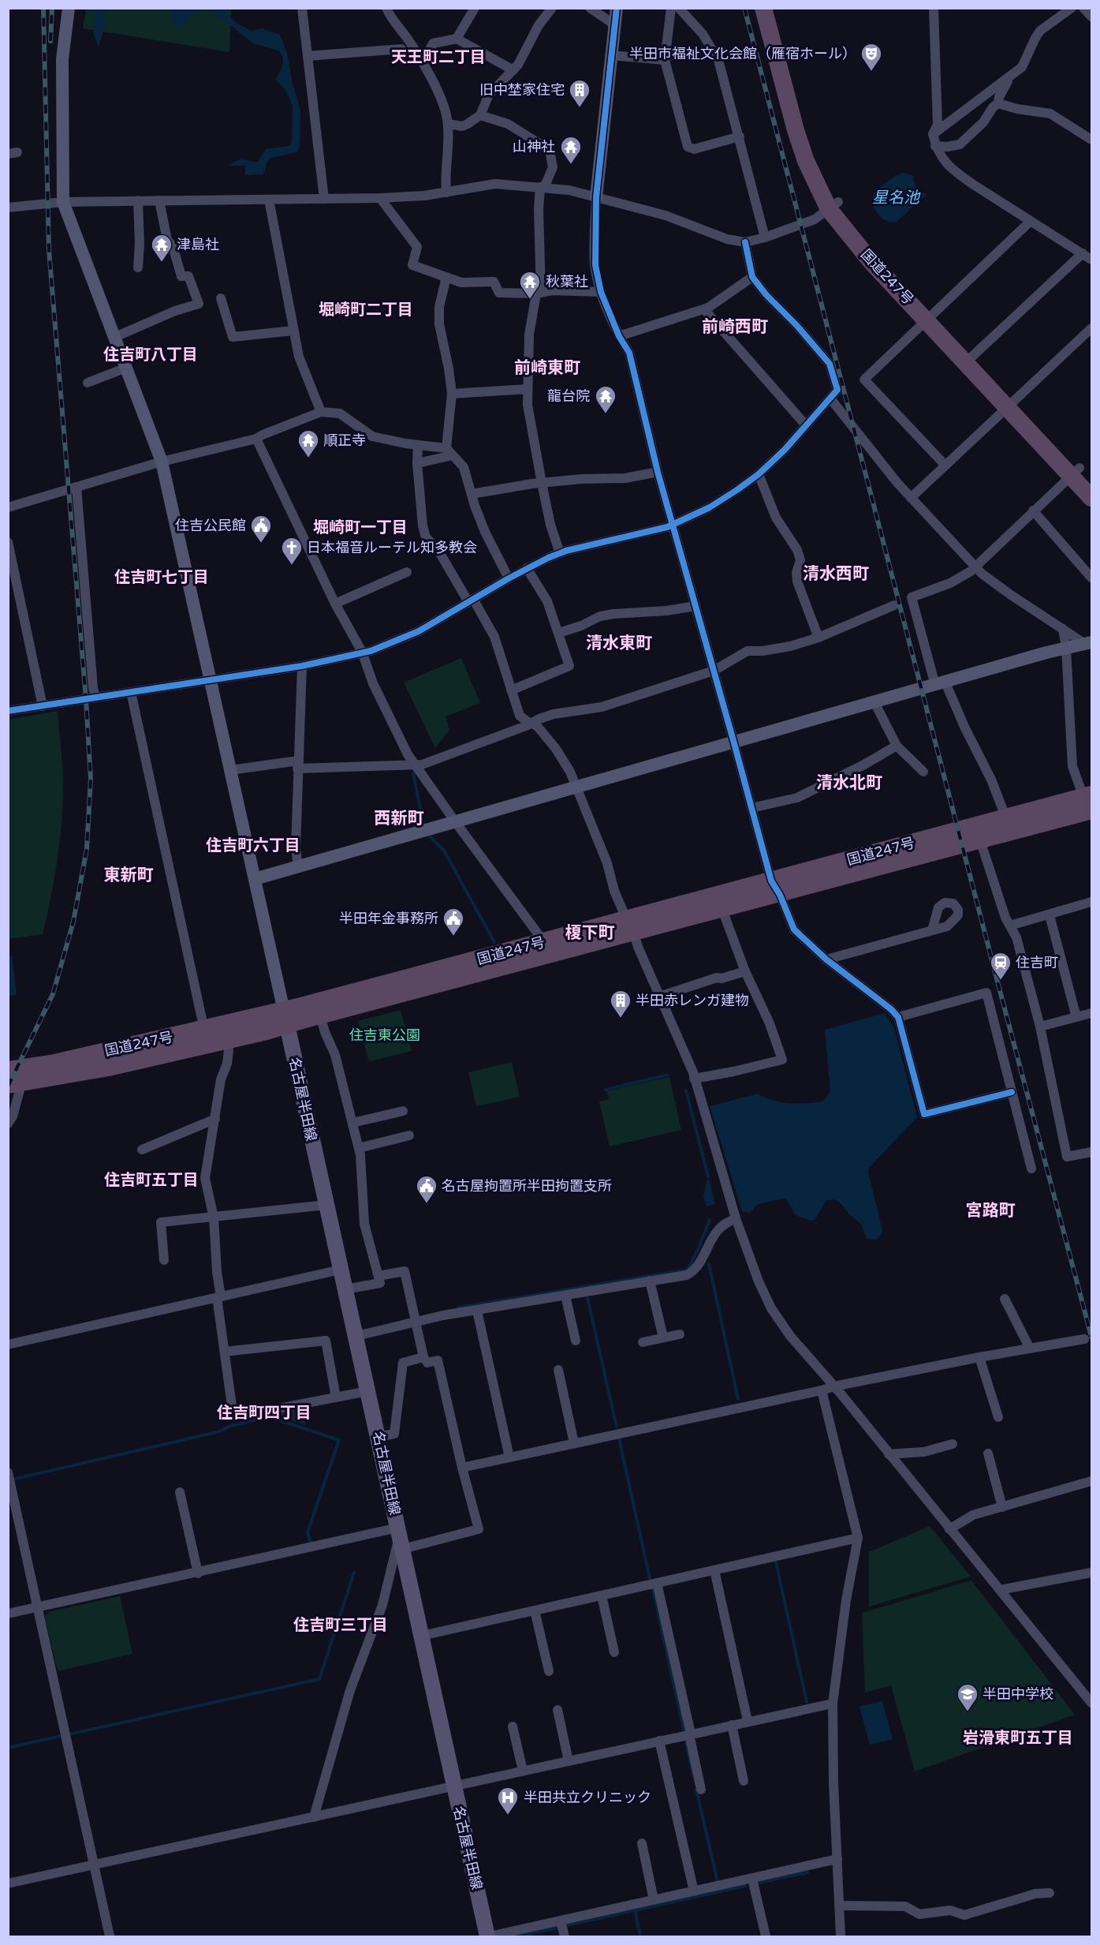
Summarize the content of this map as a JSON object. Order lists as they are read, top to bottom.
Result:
{
  "streets": {
    "highway": ["国道247号"],
    "main road": ["名古屋半田線"]
  },
  "crossings": [
    ["国道247号", "名古屋半田線"]
  ],
  "districts": [
    "天王町二丁目",
    "堀崎町二丁目",
    "前崎西町",
    "住吉町八丁目",
    "前崎東町",
    "堀崎町一丁目",
    "清水西町",
    "住吉町七丁目",
    "清水東町",
    "清水北町",
    "西新町",
    "住吉町六丁目",
    "東新町",
    "榎下町",
    "住吉町五丁目",
    "宮路町",
    "住吉町四丁目",
    "住吉町三丁目",
    "岩滑東町五丁目"
  ],
  "water": ["星名池"],
  "parks": ["住吉東公園"],
  "places": {
    "theatre": ["半田市福祉文化会館（雁宿ホール）"],
    "building": ["旧中埜家住宅", "半田赤レンガ建物"],
    "temple": [
      "山神社",
      "津島社",
      "秋葉社",
      "龍台院",
      "順正寺"
    ],
    "public building": ["住吉公民館", "半田年金事務所", "名古屋拘置所半田拘置支所"],
    "church": ["日本福音ルーテル知多教会"],
    "station": ["住吉町"],
    "school or university": ["半田中学校"],
    "hospital": ["半田共立クリニック"]
  }
}
